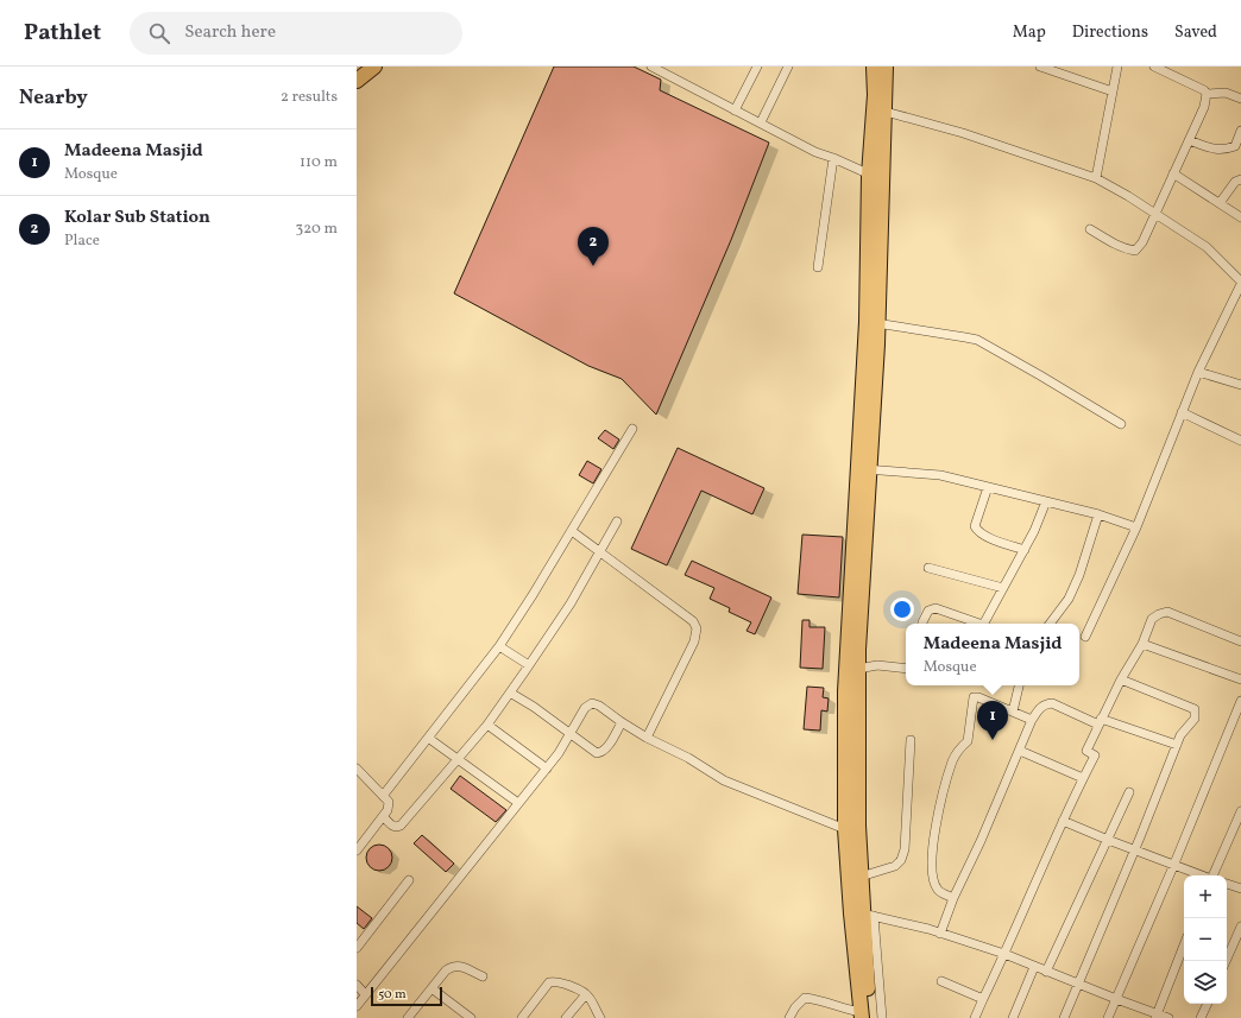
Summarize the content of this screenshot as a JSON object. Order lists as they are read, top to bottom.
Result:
{
  "scale_bar": "50 m",
  "page": {
    "header": "Pathlet",
    "search": "Search here",
    "nav": ["Map", "Directions", "Saved"],
    "heading": ["Nearby", "2 results"],
    "list": [
      {
        "mark": "1",
        "name": "Madeena Masjid",
        "note": "Mosque",
        "value": "110 m"
      },
      {
        "mark": "2",
        "name": "Kolar Sub Station",
        "note": "Place",
        "value": "320 m"
      }
    ],
    "pins": ["2", "1"],
    "popup": ["Madeena Masjid", "Mosque"],
    "map_buttons": ["+", "−"],
    "scale": "50 m"
  }
}
